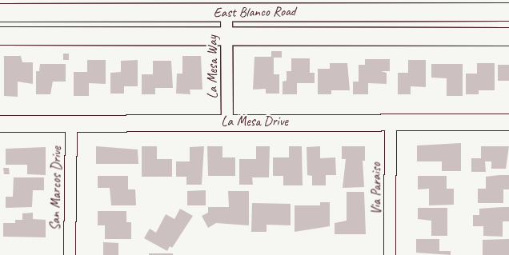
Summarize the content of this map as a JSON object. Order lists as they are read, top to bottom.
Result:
{
  "streets": {
    "highway": ["East Blanco Road"],
    "street": [
      "La Mesa Way",
      "La Mesa Drive",
      "San Marcos Drive",
      "Via Paraiso"
    ]
  },
  "crossings": [
    ["East Blanco Road", "La Mesa Way"],
    ["La Mesa Way", "La Mesa Drive"],
    ["La Mesa Drive", "San Marcos Drive"],
    ["La Mesa Drive", "Via Paraiso"]
  ]
}
